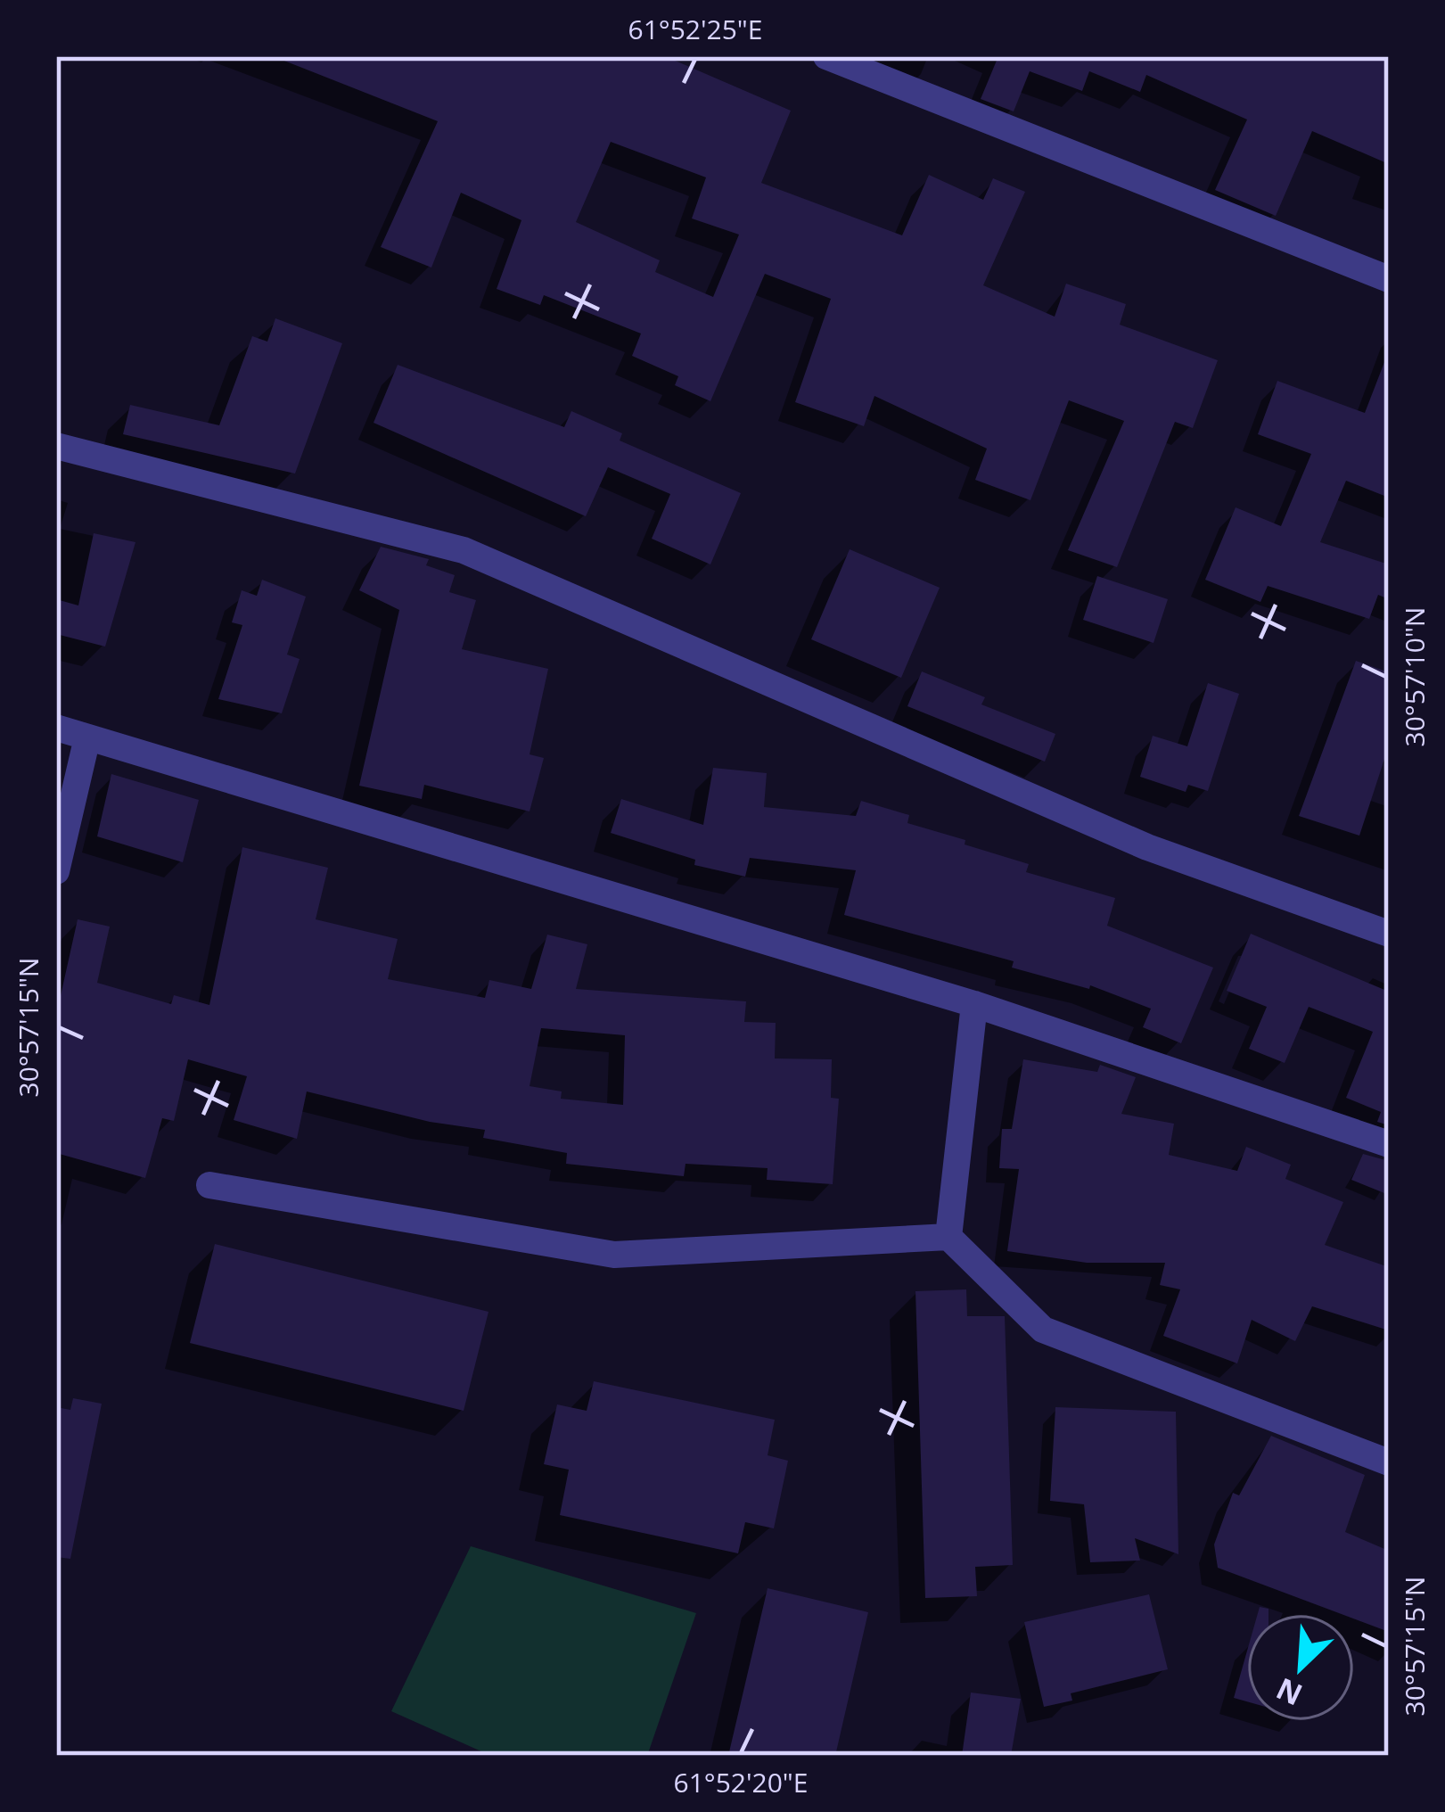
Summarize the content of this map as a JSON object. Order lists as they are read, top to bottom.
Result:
{
  "north": "bottom left",
  "coordinates": [
    "61°52'25\"E",
    "30°57'10\"N",
    "30°57'15\"N",
    "61°52'20\"E"
  ]
}
